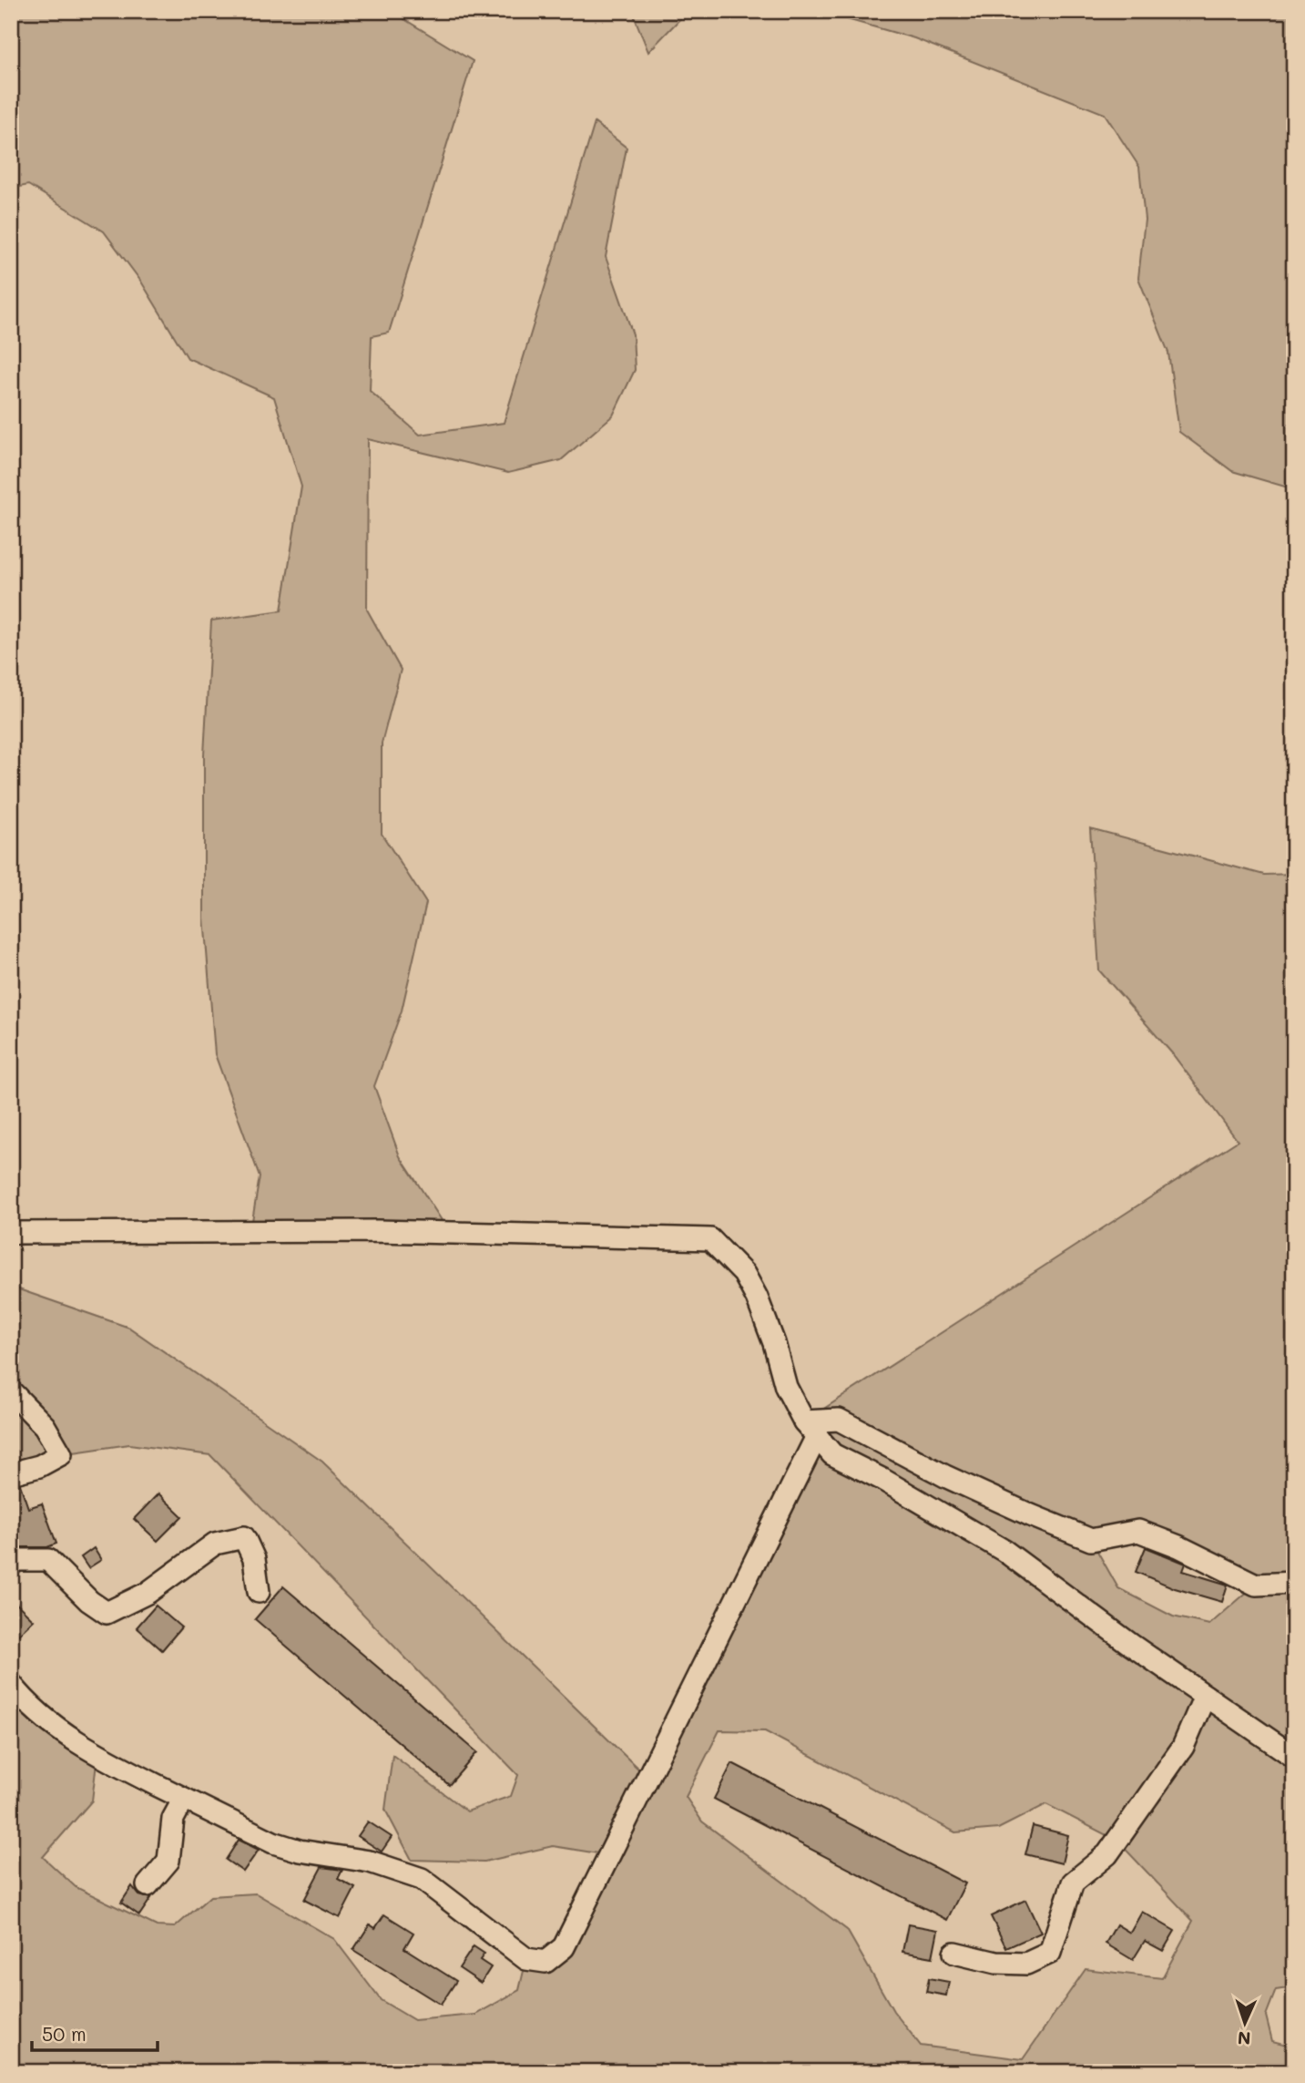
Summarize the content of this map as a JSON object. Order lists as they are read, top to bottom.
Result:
{
  "scale_bar": "50 m",
  "north": "bottom"
}
